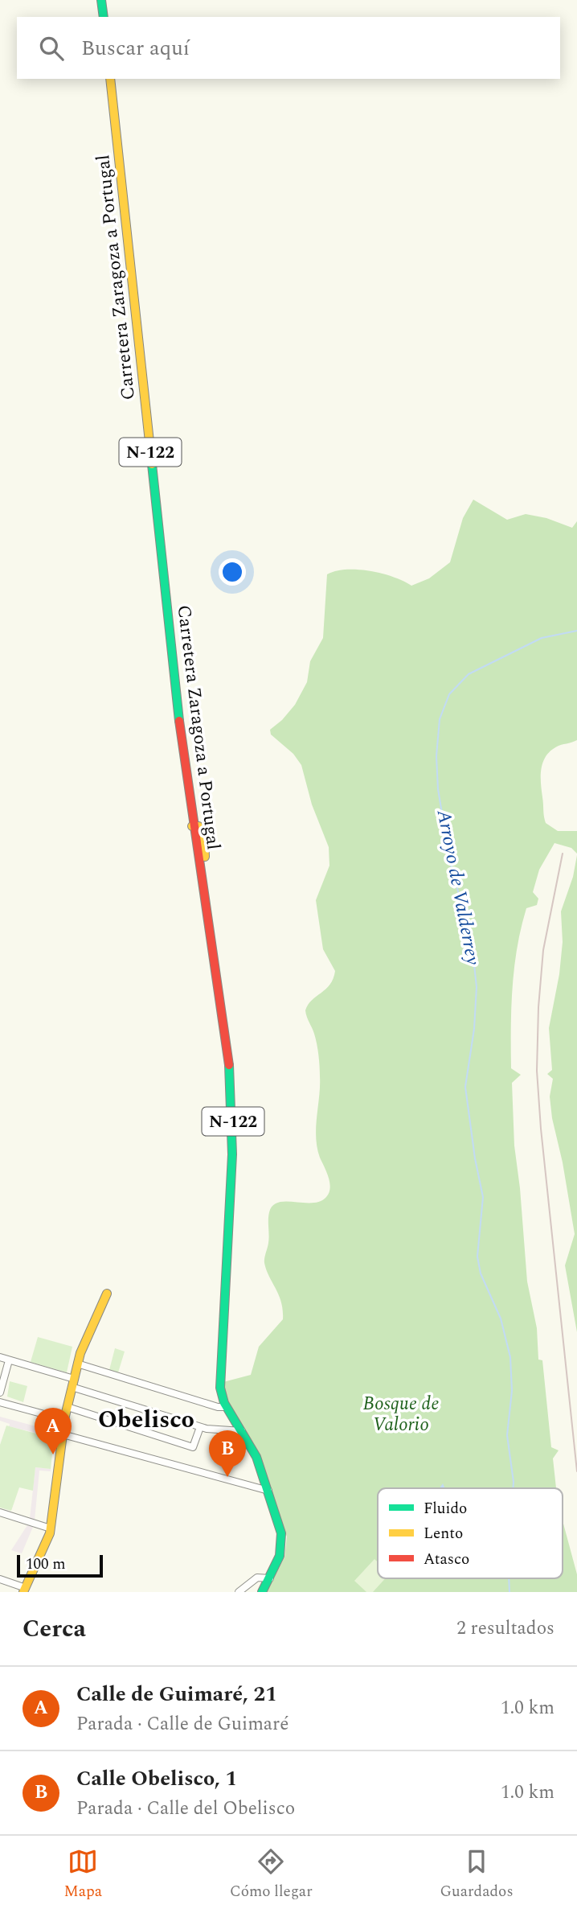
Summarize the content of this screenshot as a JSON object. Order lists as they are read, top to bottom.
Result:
{
  "streets": {
    "main road": ["Carretera Zaragoza a Portugal", "N-122"]
  },
  "crossings": [
    ["Carretera Zaragoza a Portugal", "N-122"]
  ],
  "districts": ["Obelisco"],
  "water": ["Arroyo de Valderrey"],
  "parks": ["Bosque de Valorio"],
  "legend": ["Fluido", "Lento", "Atasco"],
  "scale_bar": "100 m",
  "page": {
    "search": "Buscar aquí",
    "pins": ["A", "B"],
    "scale": "100 m",
    "heading": ["Cerca", "2 resultados"],
    "list": [
      {
        "mark": "A",
        "name": "Calle de Guimaré, 21",
        "note": "Parada · Calle de Guimaré",
        "value": "1.0 km"
      },
      {
        "mark": "B",
        "name": "Calle Obelisco, 1",
        "note": "Parada · Calle del Obelisco",
        "value": "1.0 km"
      }
    ],
    "nav": ["Mapa", "Cómo llegar", "Guardados"]
  }
}
